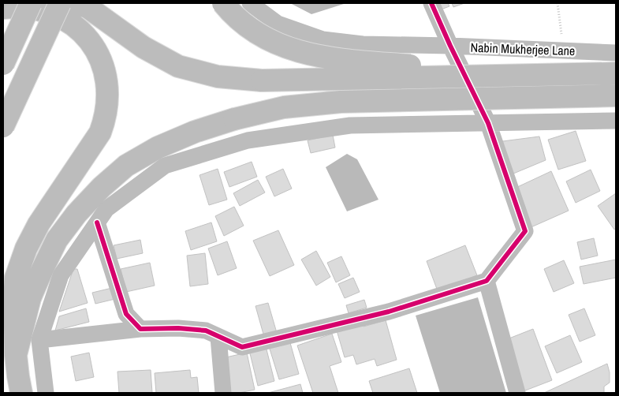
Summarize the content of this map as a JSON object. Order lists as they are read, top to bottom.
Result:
{
  "streets": {
    "street": ["Nabin Mukherjee Lane"]
  }
}
